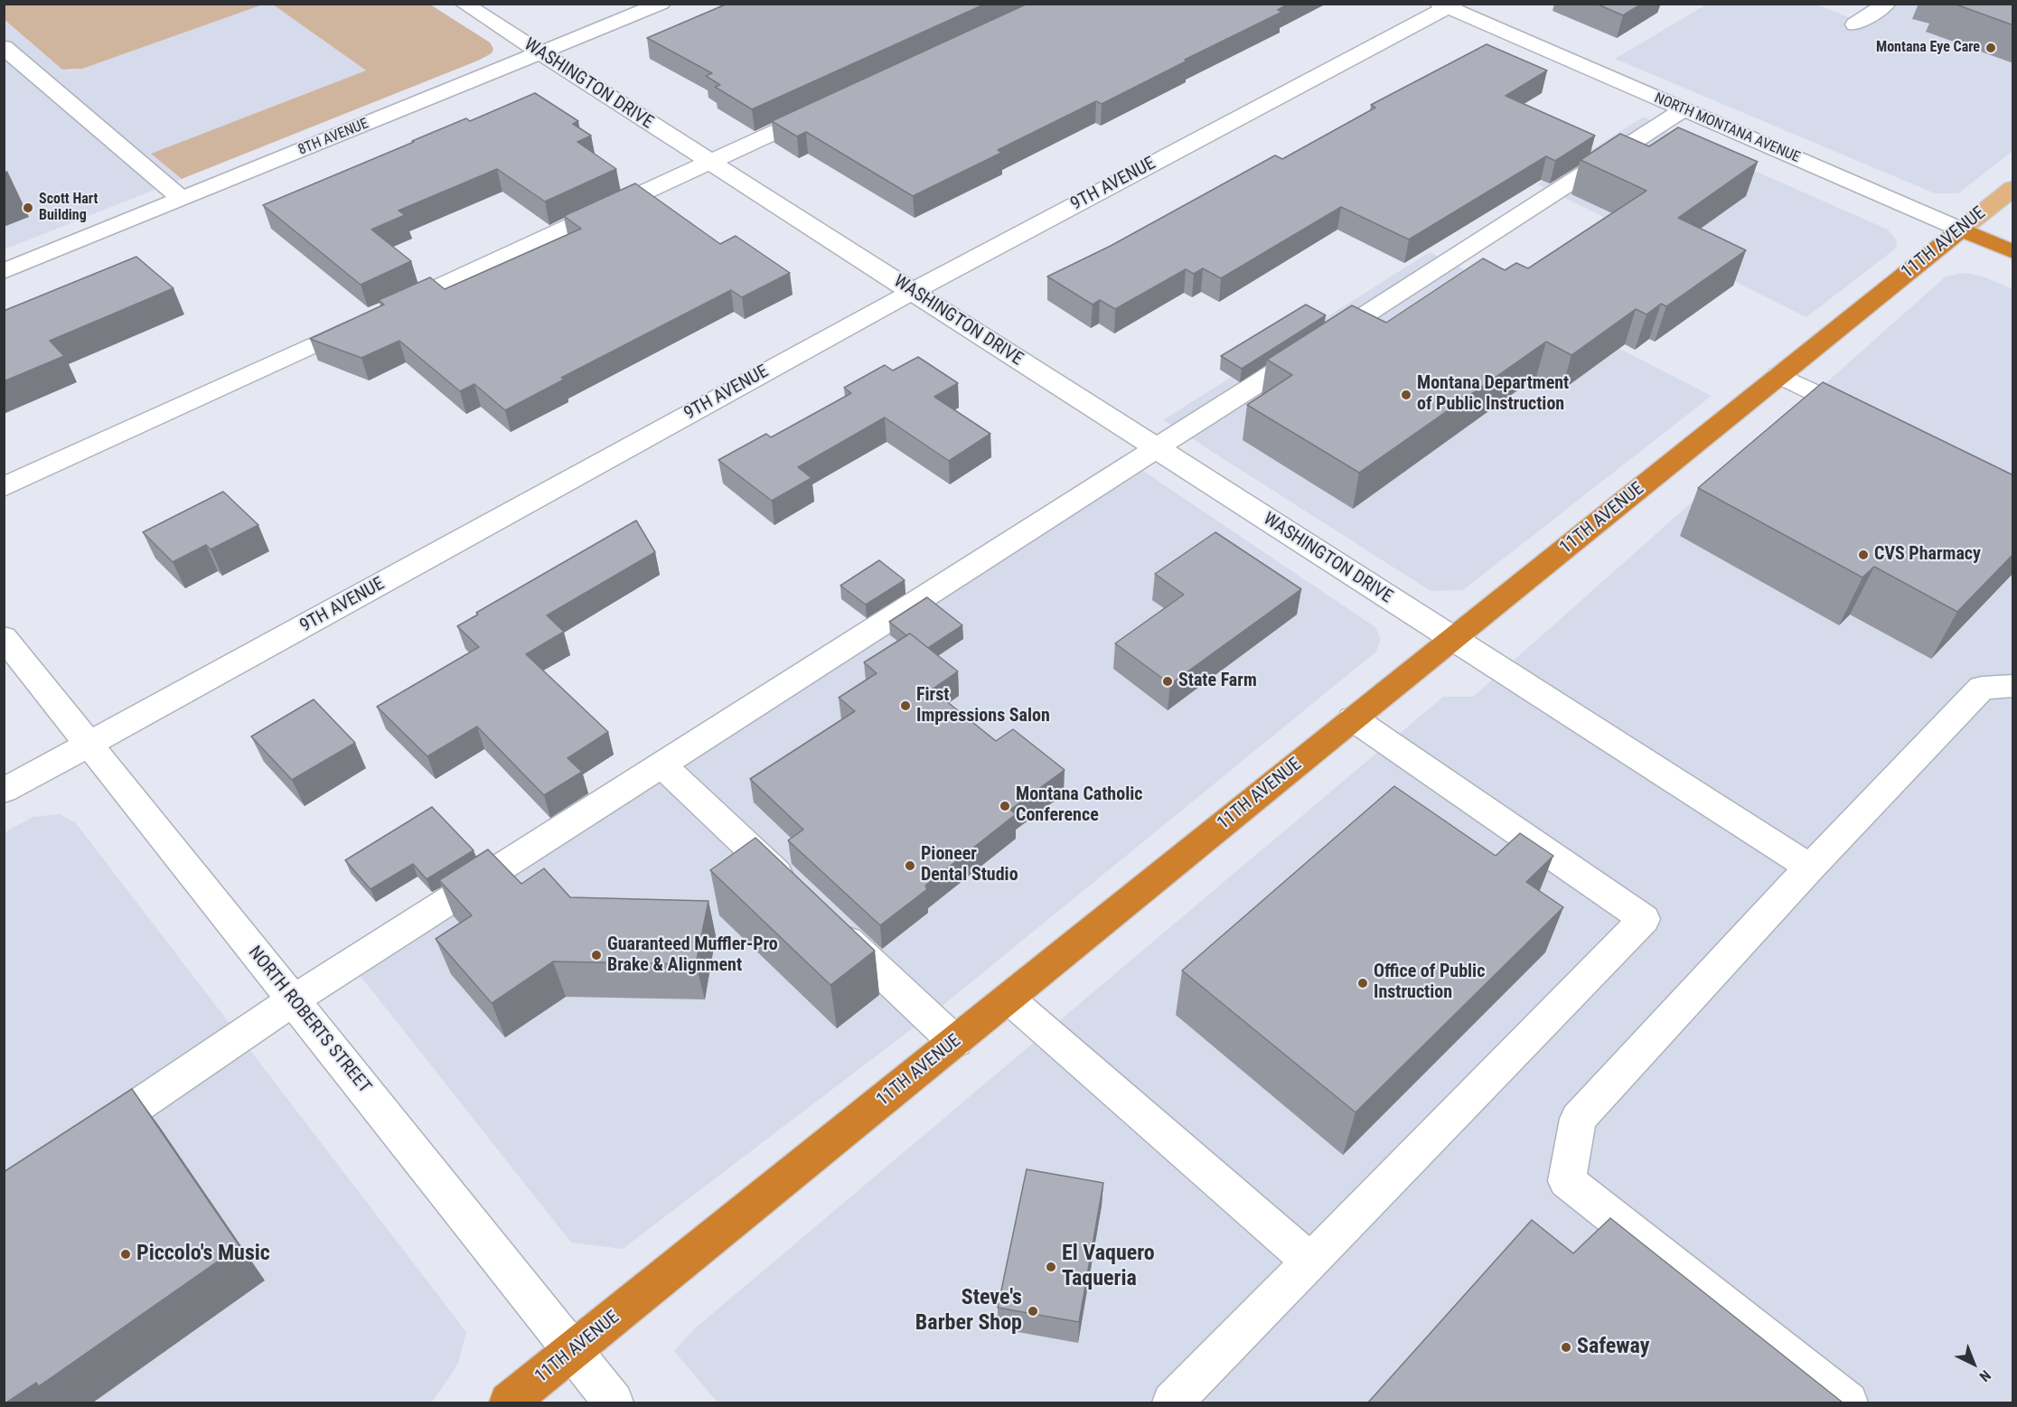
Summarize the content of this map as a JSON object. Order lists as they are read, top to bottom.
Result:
{
  "streets": {
    "highway": ["NORTH MONTANA AVENUE", "11TH AVENUE"],
    "street": [
      "WASHINGTON DRIVE",
      "8TH AVENUE",
      "9TH AVENUE",
      "NORTH ROBERTS STREET"
    ]
  },
  "crossings": [
    ["WASHINGTON DRIVE", "8TH AVENUE"],
    ["WASHINGTON DRIVE", "9TH AVENUE"],
    ["WASHINGTON DRIVE", "11TH AVENUE"],
    ["NORTH MONTANA AVENUE", "9TH AVENUE"],
    ["NORTH MONTANA AVENUE", "11TH AVENUE"],
    ["9TH AVENUE", "NORTH ROBERTS STREET"],
    ["11TH AVENUE", "NORTH ROBERTS STREET"]
  ],
  "places": [
    "Montana Eye Care",
    "Scott Hart Building",
    "Montana Department of Public Instruction",
    "CVS Pharmacy",
    "State Farm",
    "First Impressions Salon",
    "Montana Catholic Conference",
    "Pioneer Dental Studio",
    "Guaranteed Muffler-Pro Brake & Alignment",
    "Office of Public Instruction",
    "Piccolo's Music",
    "El Vaquero Taqueria",
    "Steve's Barber Shop",
    "Safeway"
  ],
  "north": "bottom right"
}
